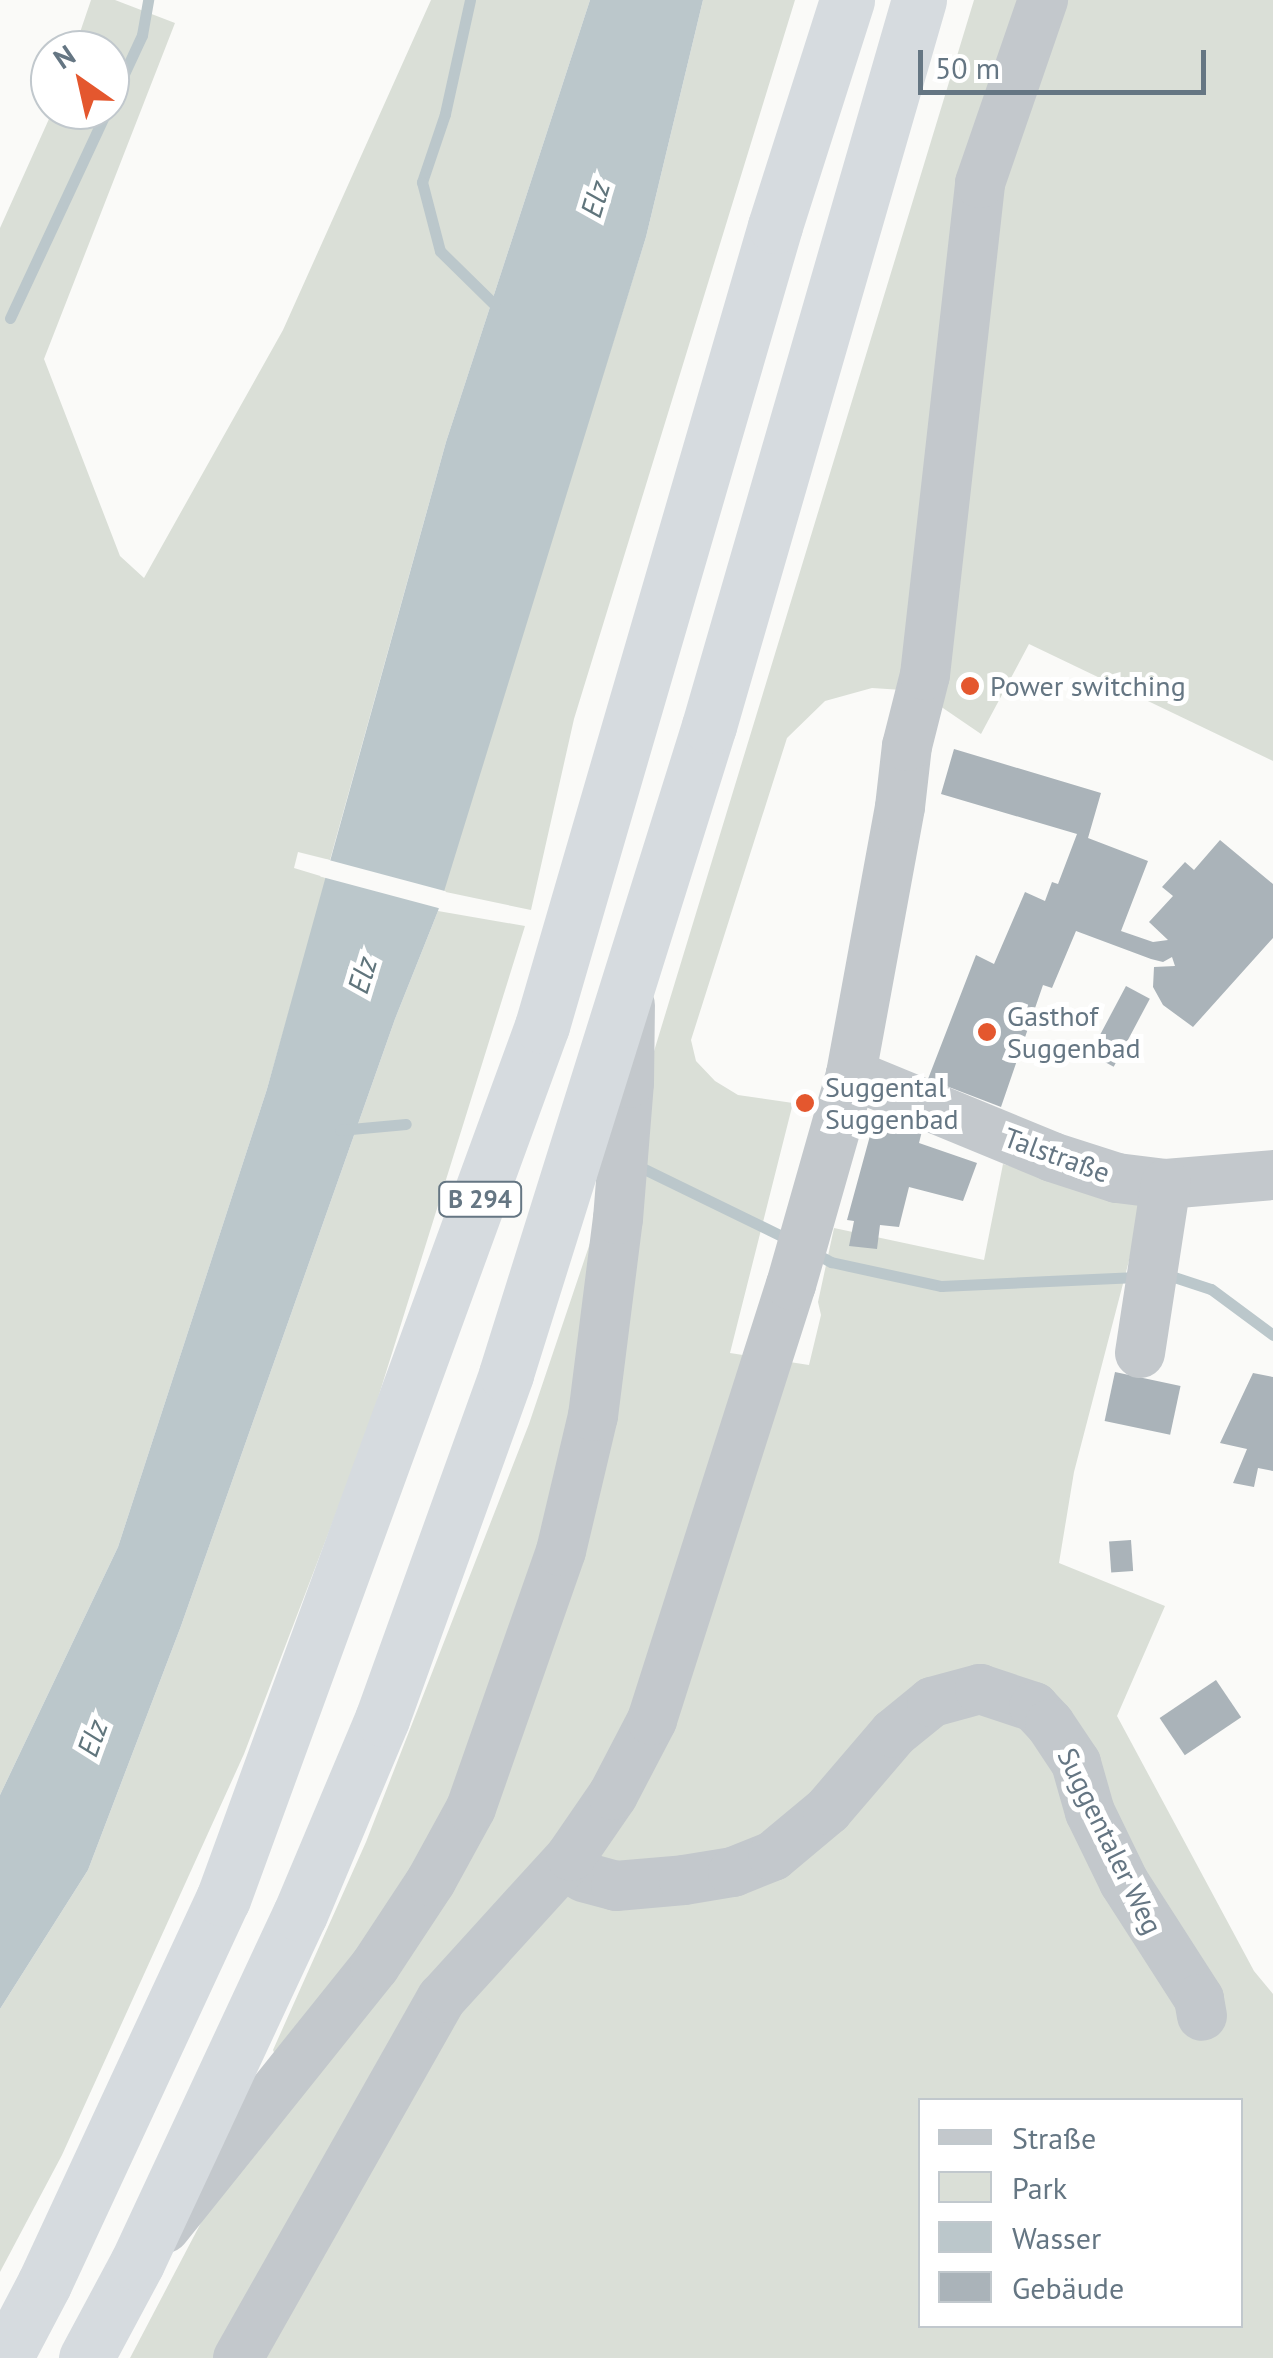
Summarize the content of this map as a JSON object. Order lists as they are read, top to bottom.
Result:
{
  "streets": {
    "highway": ["B 294"],
    "street": ["Talstraße", "Suggentaler Weg"]
  },
  "water": ["Elz"],
  "places": ["Power switching", "Gasthof Suggenbad", "Suggental Suggenbad"],
  "legend": [
    "Straße",
    "Park",
    "Wasser",
    "Gebäude"
  ],
  "scale_bar": "50 m",
  "north": "top left"
}
